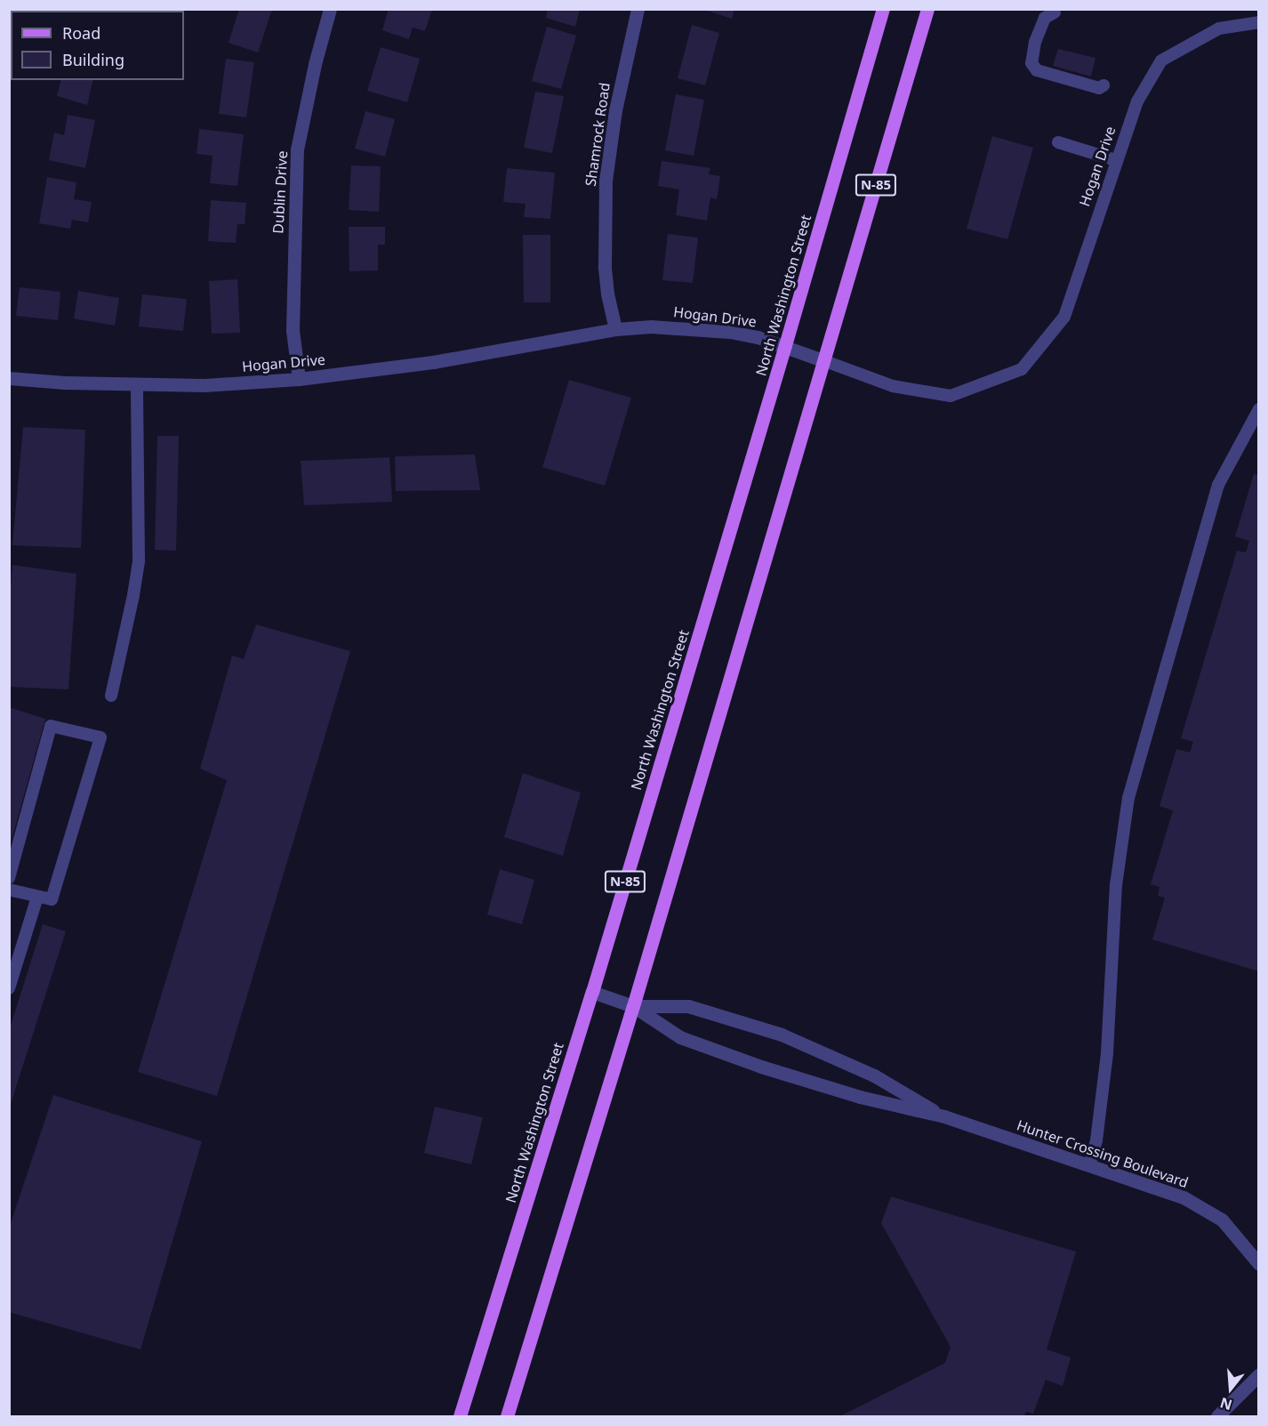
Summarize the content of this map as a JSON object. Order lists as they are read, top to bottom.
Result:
{
  "streets": {
    "main road": ["N-85", "North Washington Street"],
    "street": [
      "Shamrock Road",
      "Hogan Drive",
      "Dublin Drive",
      "Hunter Crossing Boulevard"
    ]
  },
  "crossings": [
    ["Shamrock Road", "Hogan Drive"],
    ["Hogan Drive", "N-85"],
    ["Hogan Drive", "Dublin Drive"],
    ["Hogan Drive", "North Washington Street"],
    ["N-85", "Hunter Crossing Boulevard"],
    ["North Washington Street", "Hunter Crossing Boulevard"]
  ],
  "legend": ["Road", "Building"],
  "north": "bottom"
}
